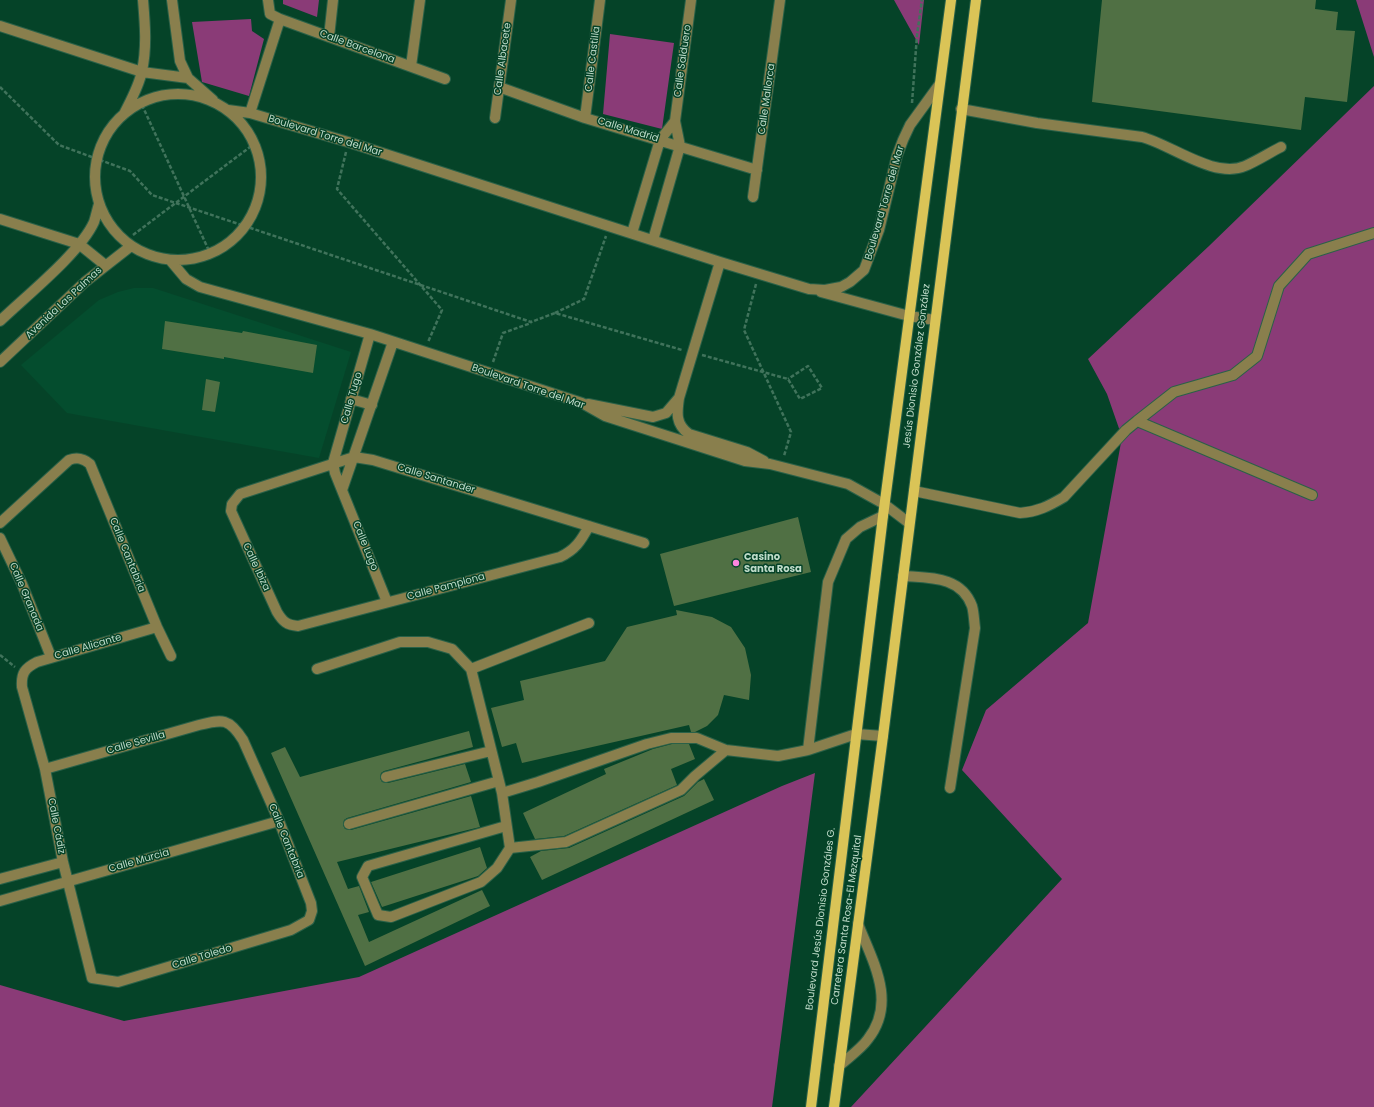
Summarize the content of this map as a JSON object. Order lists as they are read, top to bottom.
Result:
{
  "streets": {
    "main road": ["Jesús Dionisio González González", "Boulevard Jesús Dionisio Gonzáles G.", "Carretera Santa Rosa-El Mezquital"],
    "street": [
      "Calle Barcelona",
      "Calle Albacete",
      "Calle Castilla",
      "Calle Salduero",
      "Calle Mallorca",
      "Calle Madrid",
      "Boulevard Torre del Mar",
      "Avenida Las Palmas",
      "Calle Tugo",
      "Calle Santander",
      "Calle Lugo",
      "Calle Cantabria",
      "Calle Ibiza",
      "Calle Pamplona",
      "Calle Granada",
      "Calle Alicante",
      "Calle Sevilla",
      "Calle Cádiz",
      "Calle Murcia",
      "Calle Toledo"
    ]
  },
  "crossings": [
    ["Calle Albacete", "Calle Madrid"],
    ["Calle Castilla", "Calle Madrid"],
    ["Calle Salduero", "Calle Madrid"],
    ["Calle Salduero", "Boulevard Torre del Mar"],
    ["Calle Mallorca", "Calle Madrid"],
    ["Boulevard Torre del Mar", "Jesús Dionisio González González"],
    ["Boulevard Torre del Mar", "Calle Tugo"],
    ["Jesús Dionisio González González", "Boulevard Jesús Dionisio Gonzáles G."],
    ["Jesús Dionisio González González", "Carretera Santa Rosa-El Mezquital"],
    ["Calle Tugo", "Calle Santander"],
    ["Calle Tugo", "Calle Lugo"],
    ["Calle Santander", "Calle Lugo"],
    ["Calle Santander", "Calle Ibiza"],
    ["Calle Santander", "Calle Pamplona"],
    ["Calle Lugo", "Calle Pamplona"],
    ["Calle Cantabria", "Calle Alicante"],
    ["Calle Cantabria", "Calle Sevilla"],
    ["Calle Cantabria", "Calle Murcia"],
    ["Calle Cantabria", "Calle Toledo"],
    ["Calle Ibiza", "Calle Pamplona"],
    ["Calle Granada", "Calle Alicante"],
    ["Calle Alicante", "Calle Cádiz"],
    ["Calle Sevilla", "Calle Cádiz"],
    ["Calle Cádiz", "Calle Murcia"],
    ["Calle Cádiz", "Calle Toledo"]
  ],
  "places": ["Casino Santa Rosa"]
}
